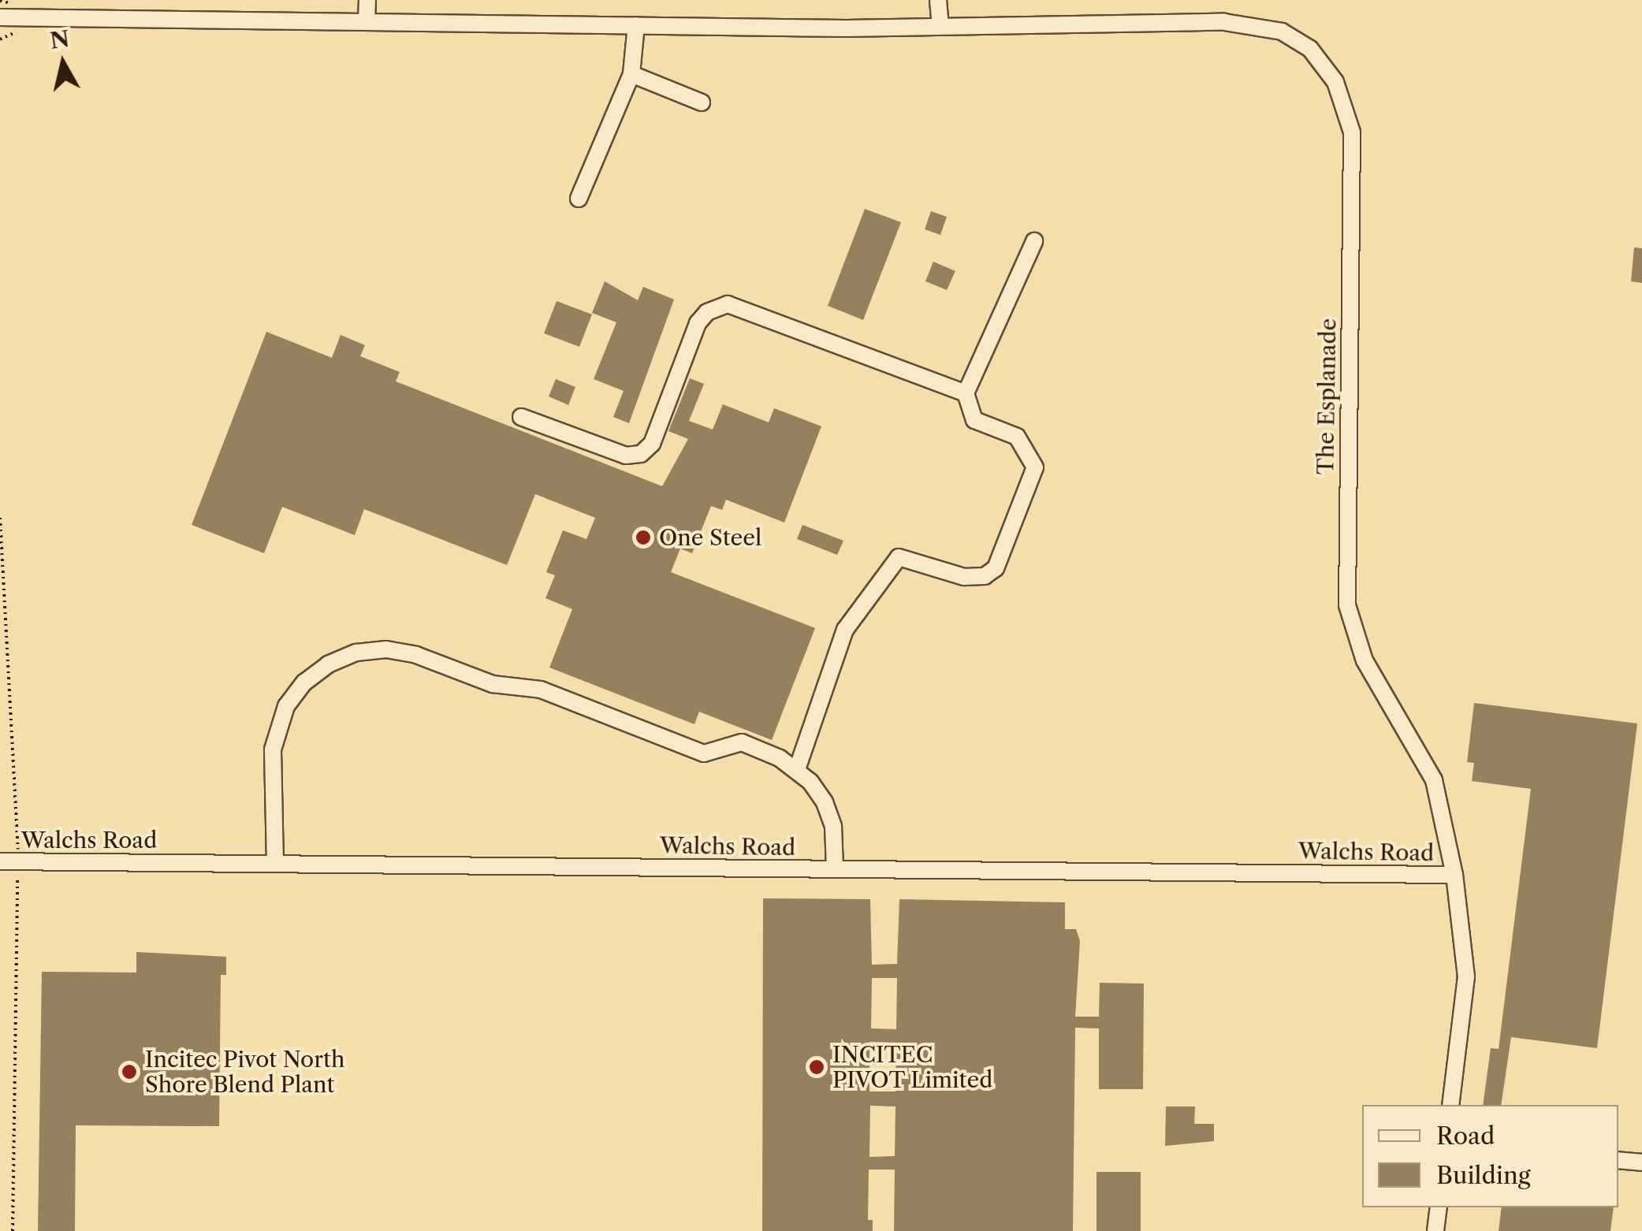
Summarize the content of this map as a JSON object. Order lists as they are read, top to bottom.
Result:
{
  "streets": {
    "street": ["The Esplanade", "Walchs Road"]
  },
  "crossings": [
    ["The Esplanade", "Walchs Road"]
  ],
  "places": ["One Steel", "INCITEC PIVOT Limited", "Incitec Pivot North Shore Blend Plant"],
  "legend": ["Road", "Building"],
  "north": "top"
}
